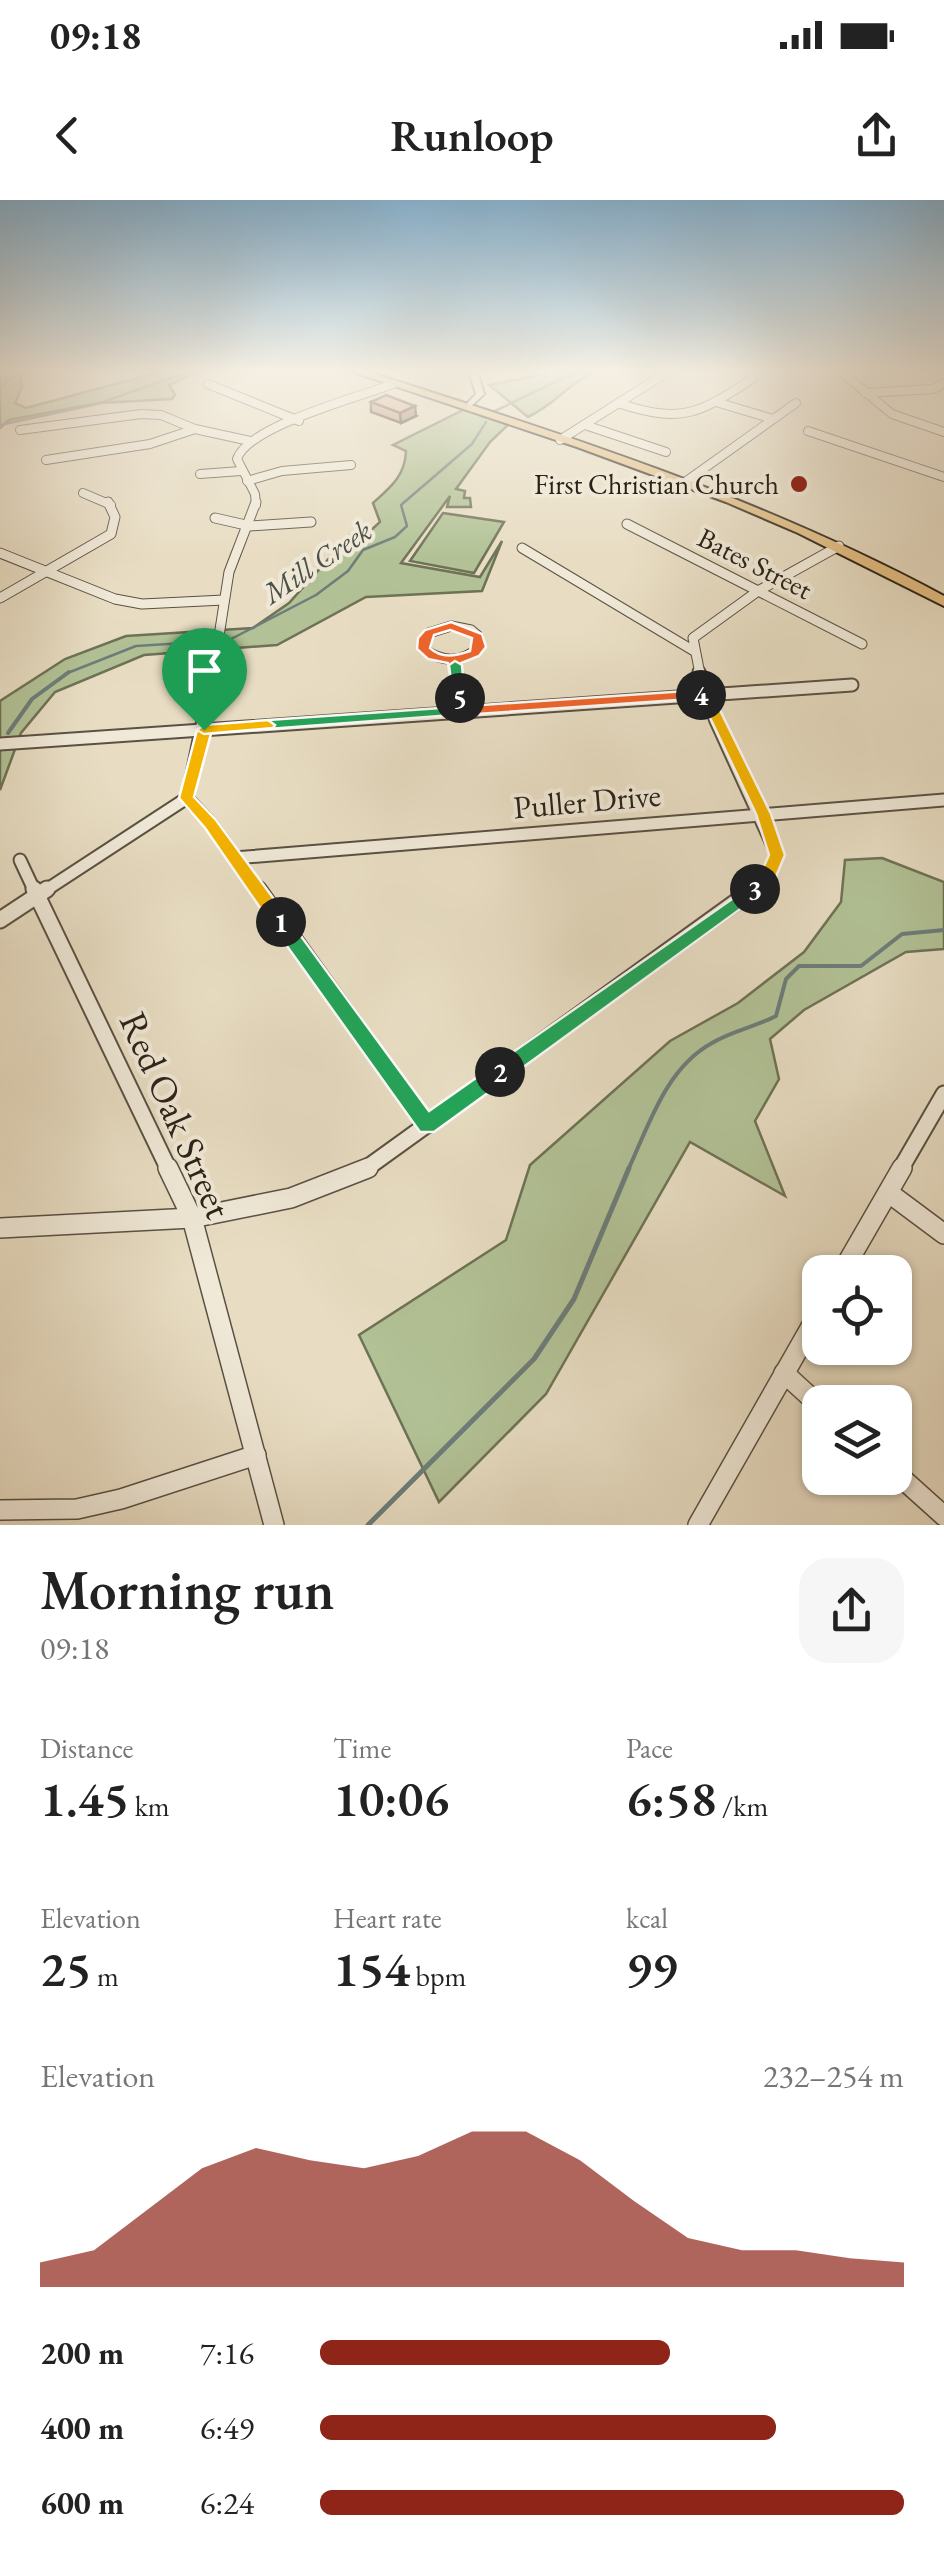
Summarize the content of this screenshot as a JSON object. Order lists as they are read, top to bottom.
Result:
{
  "streets": {
    "street": ["Bates Street", "Puller Drive", "Red Oak Street"]
  },
  "water": ["Mill Creek"],
  "places": ["First Christian Church"],
  "page": {
    "status": "09:18",
    "header": "Runloop",
    "pins": [
      "4",
      "5",
      "3",
      "1",
      "2"
    ],
    "heading": ["Morning run", "09:18"],
    "stats": [
      ["Distance", "1.45 km"],
      ["Time", "10:06"],
      ["Pace", "6:58 /km"],
      ["Elevation", "25 m"],
      ["Heart rate", "154 bpm"],
      ["kcal", "99"]
    ],
    "chart": ["Elevation", "232–254 m"],
    "list": [
      {
        "name": "200 m",
        "note": "7:16"
      },
      {
        "name": "400 m",
        "note": "6:49"
      },
      {
        "name": "600 m",
        "note": "6:24"
      }
    ]
  }
}
